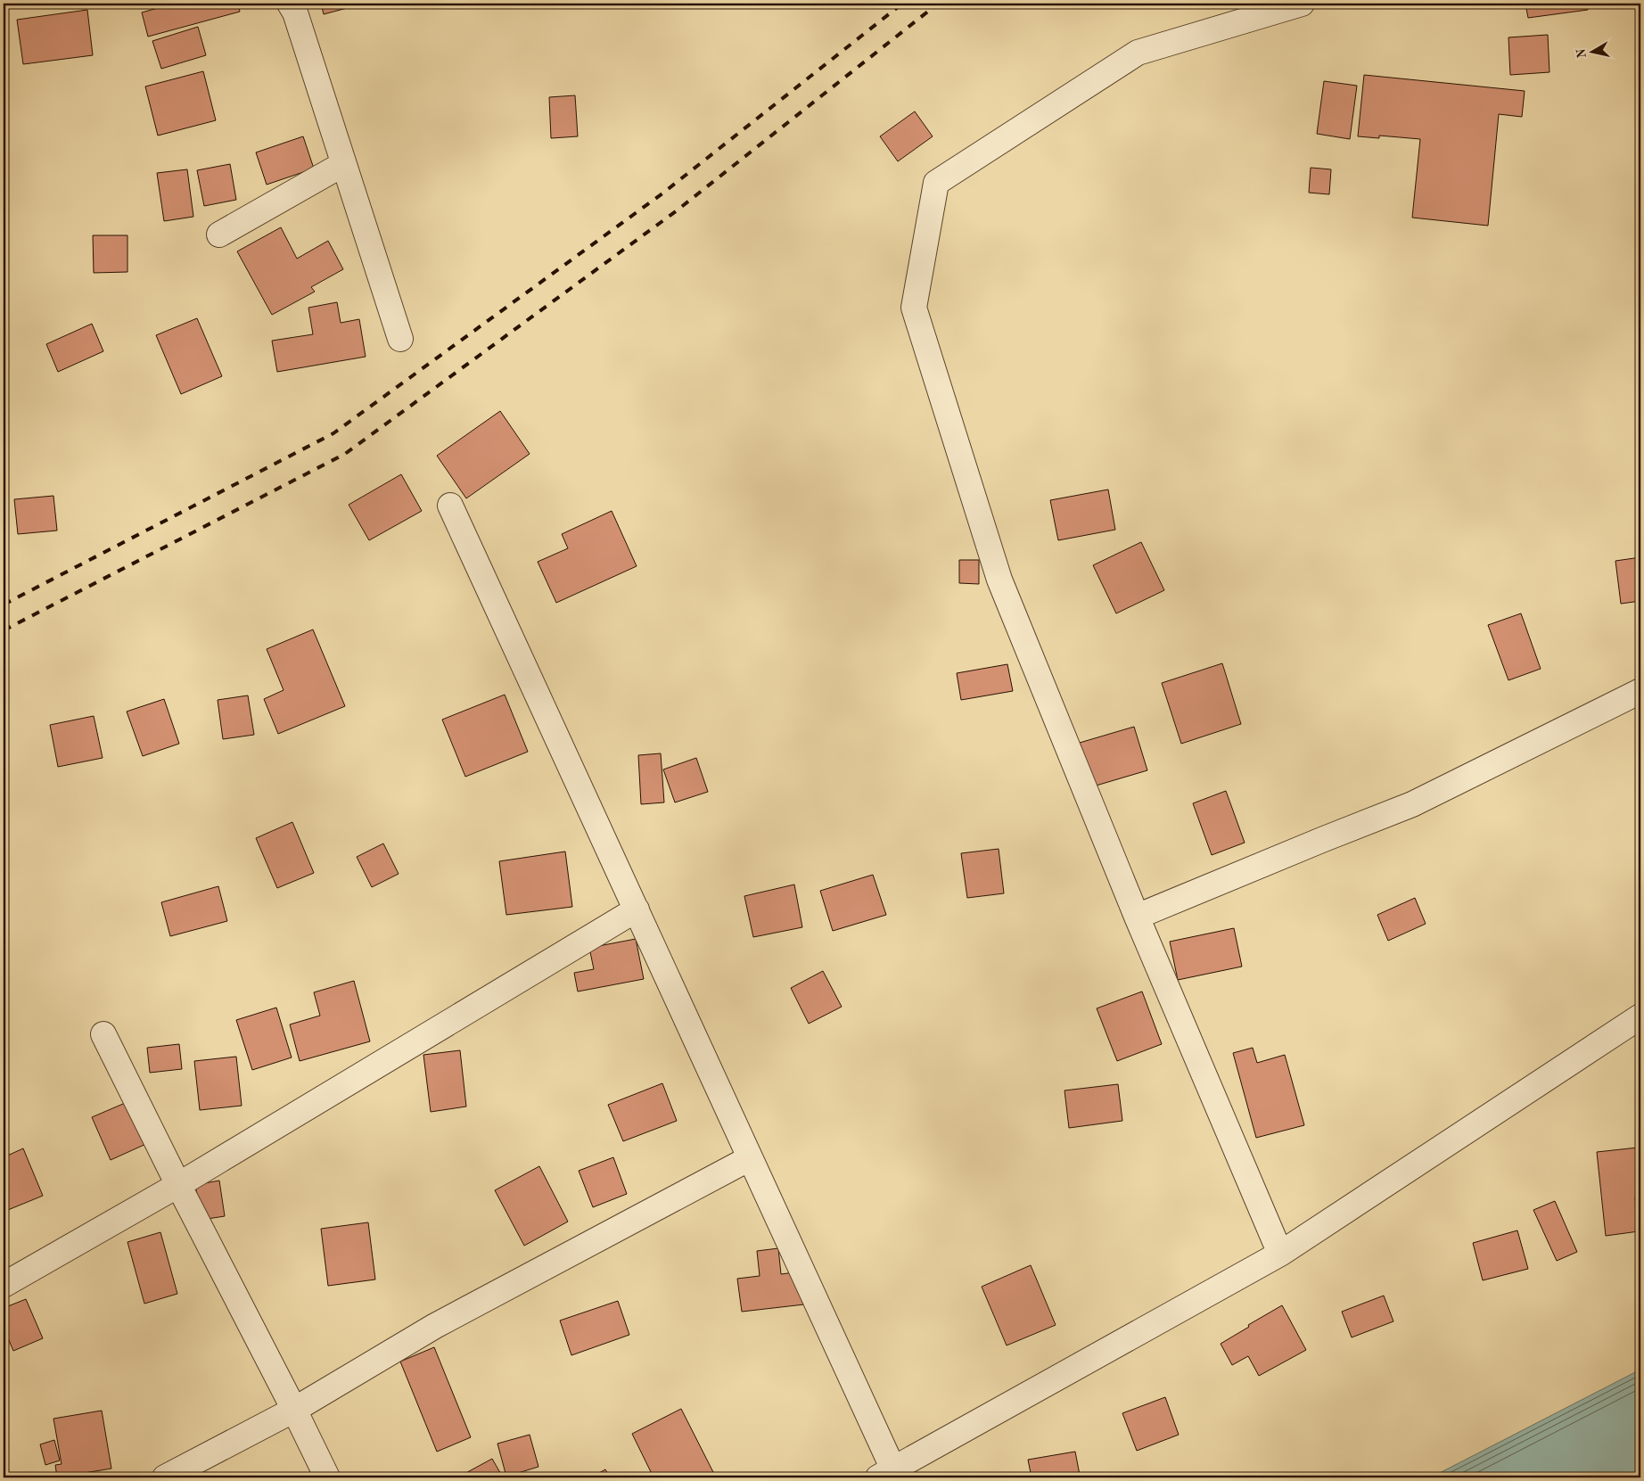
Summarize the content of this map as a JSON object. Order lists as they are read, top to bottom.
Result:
{
  "north": "left"
}
